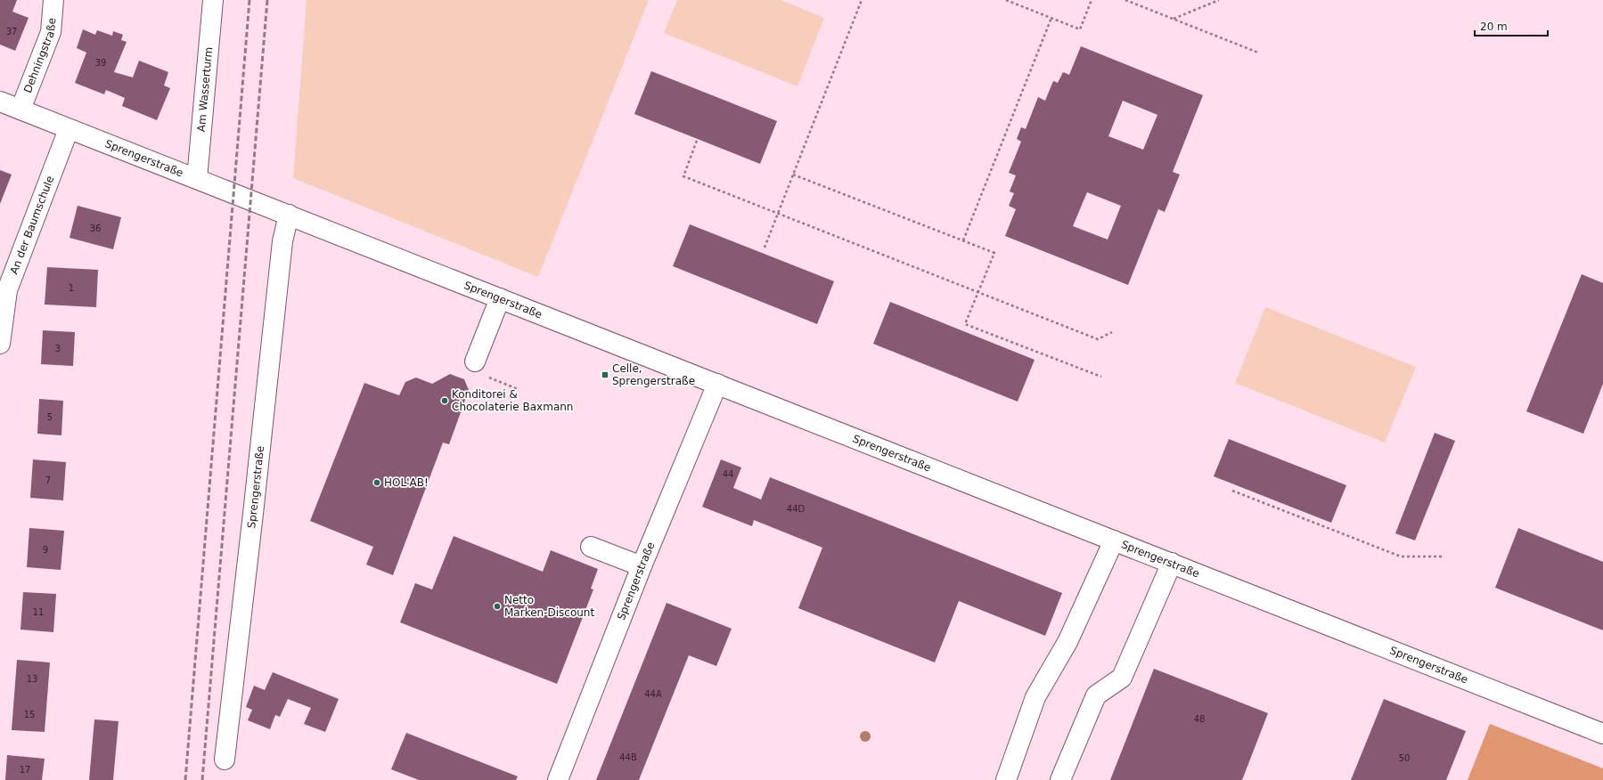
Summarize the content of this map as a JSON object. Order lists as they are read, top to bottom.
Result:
{
  "streets": {
    "street": [
      "Dehningstraße",
      "Am Wasserturm",
      "Sprengerstraße",
      "An der Baumschule"
    ]
  },
  "crossings": [
    ["Dehningstraße", "Sprengerstraße"],
    ["Am Wasserturm", "Sprengerstraße"],
    ["Sprengerstraße", "An der Baumschule"]
  ],
  "places": {
    "transit": ["Celle, Sprengerstraße"],
    "other": ["Konditorei & Chocolaterie Baxmann", "HOL'AB!", "Netto Marken-Discount"]
  },
  "house_numbers": [
    "37",
    "39",
    "36",
    "1",
    "3",
    "5",
    "44",
    "7",
    "44D",
    "9",
    "11",
    "13",
    "44A",
    "15",
    "48",
    "44B",
    "50",
    "17"
  ],
  "scale_bar": "20 m"
}
